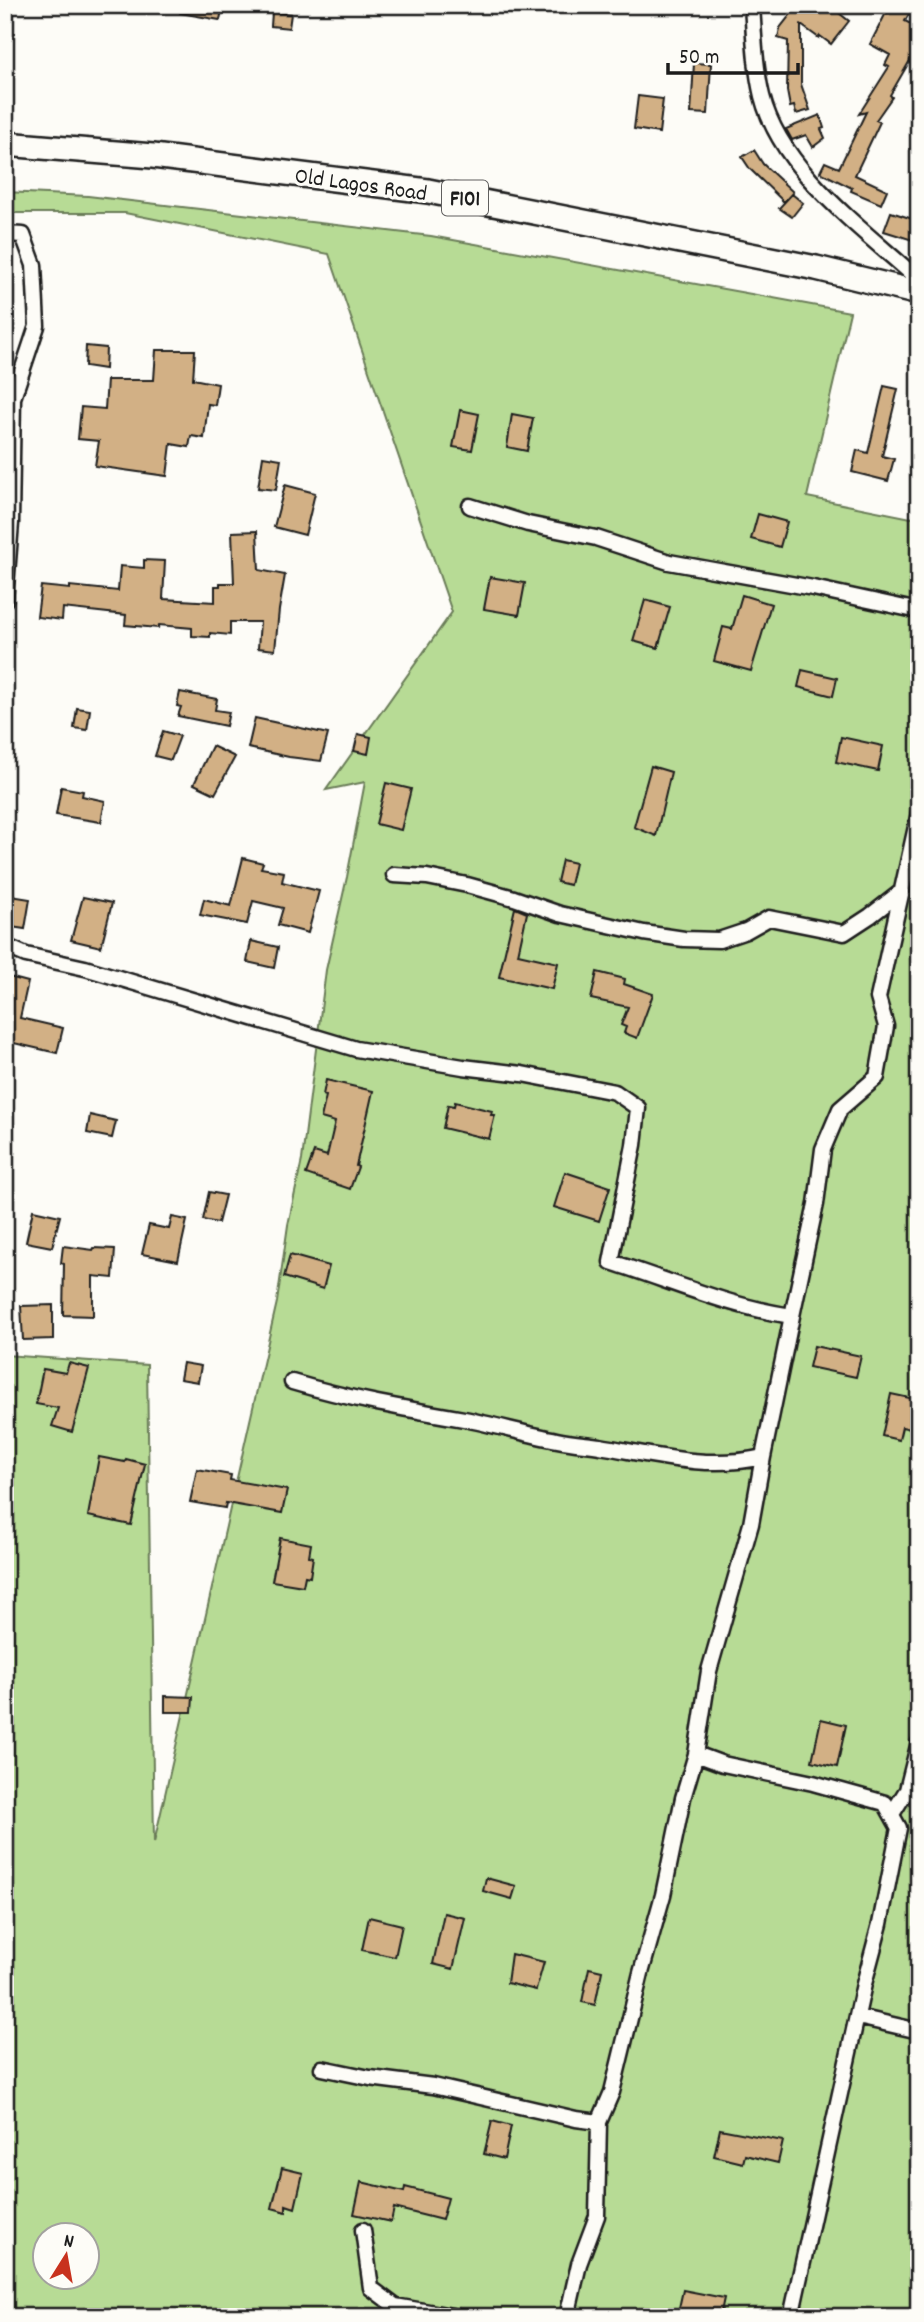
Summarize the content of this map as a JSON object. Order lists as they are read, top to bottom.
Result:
{
  "streets": {
    "main road": ["Old Lagos Road", "F101"]
  },
  "scale_bar": "50 m",
  "north": "top"
}
